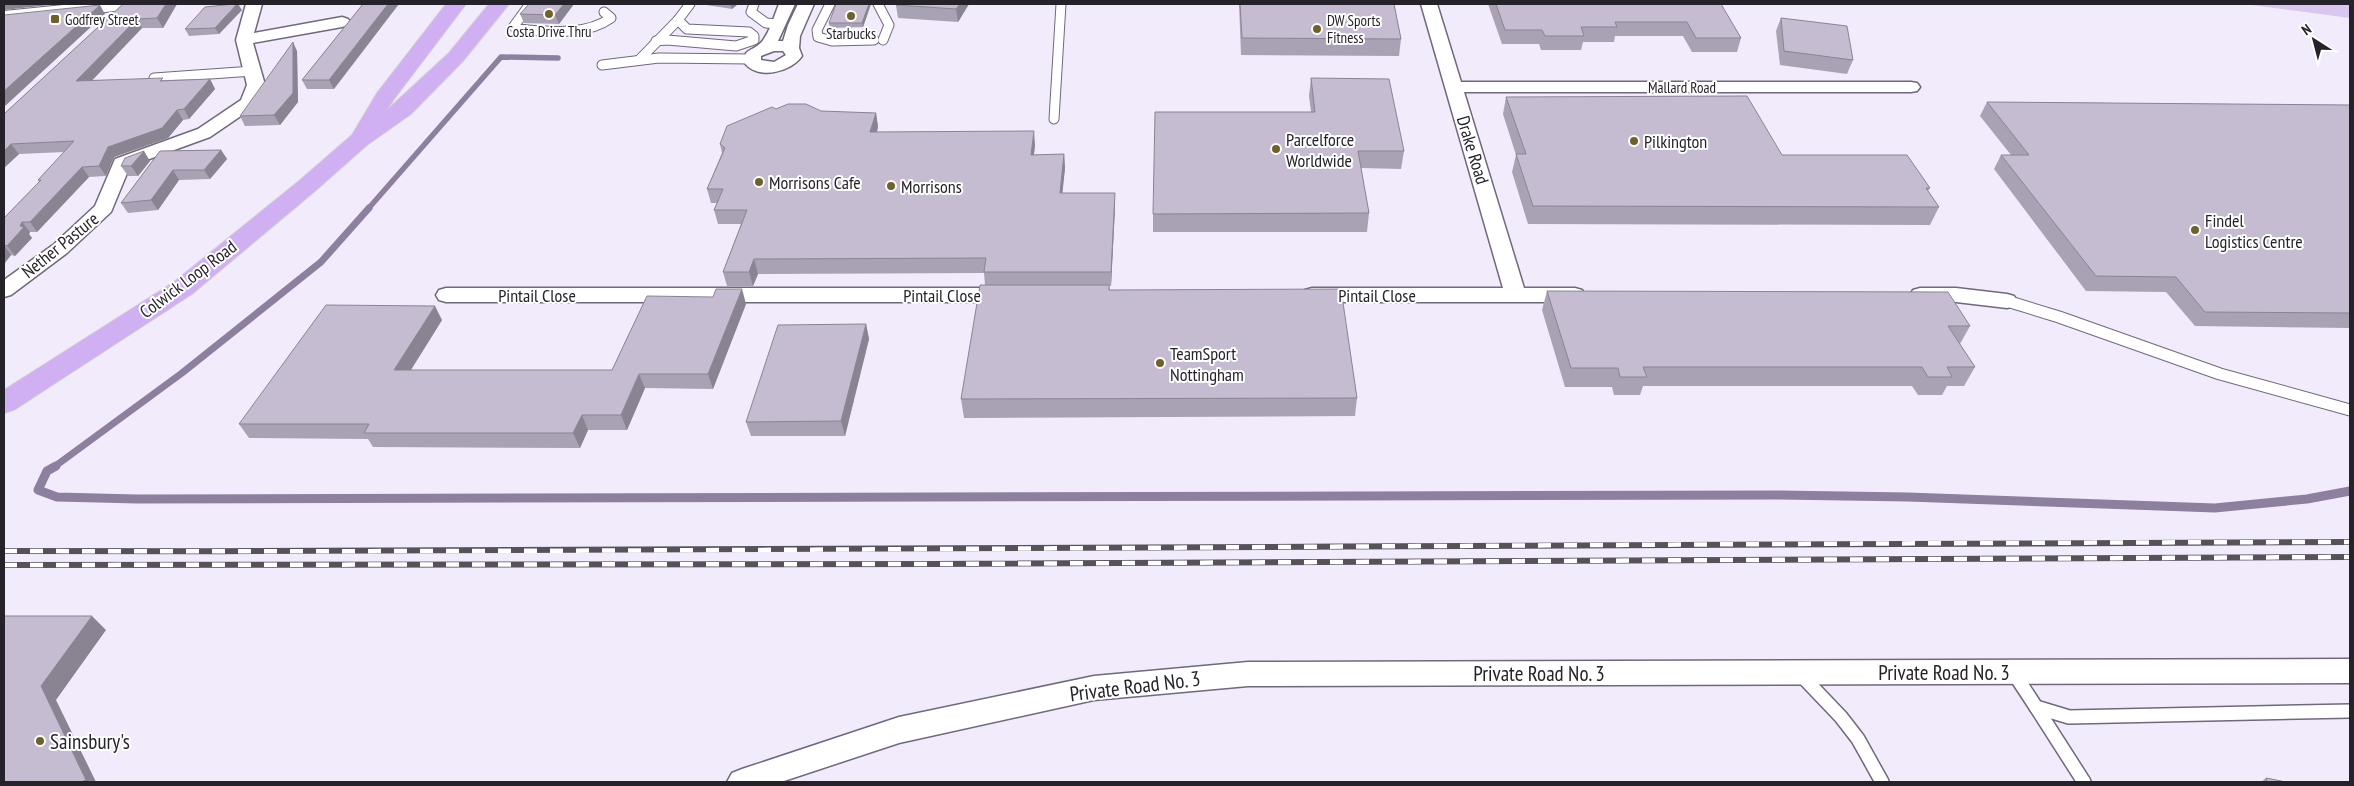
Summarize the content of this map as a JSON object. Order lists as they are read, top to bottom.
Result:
{
  "streets": {
    "main road": ["Colwick Loop Road"],
    "street": [
      "Mallard Road",
      "Drake Road",
      "Nether Pasture",
      "Pintail Close",
      "Private Road No. 3"
    ]
  },
  "crossings": [
    ["Mallard Road", "Drake Road"],
    ["Drake Road", "Pintail Close"]
  ],
  "places": {
    "other": [
      "Costa Drive Thru",
      "Starbucks",
      "DW Sports Fitness",
      "Pilkington",
      "Parcelforce Worldwide",
      "Morrisons Cafe",
      "Morrisons",
      "Findel Logistics Centre",
      "TeamSport Nottingham",
      "Sainsbury's"
    ],
    "transit": ["Godfrey Street"]
  },
  "north": "top left"
}
